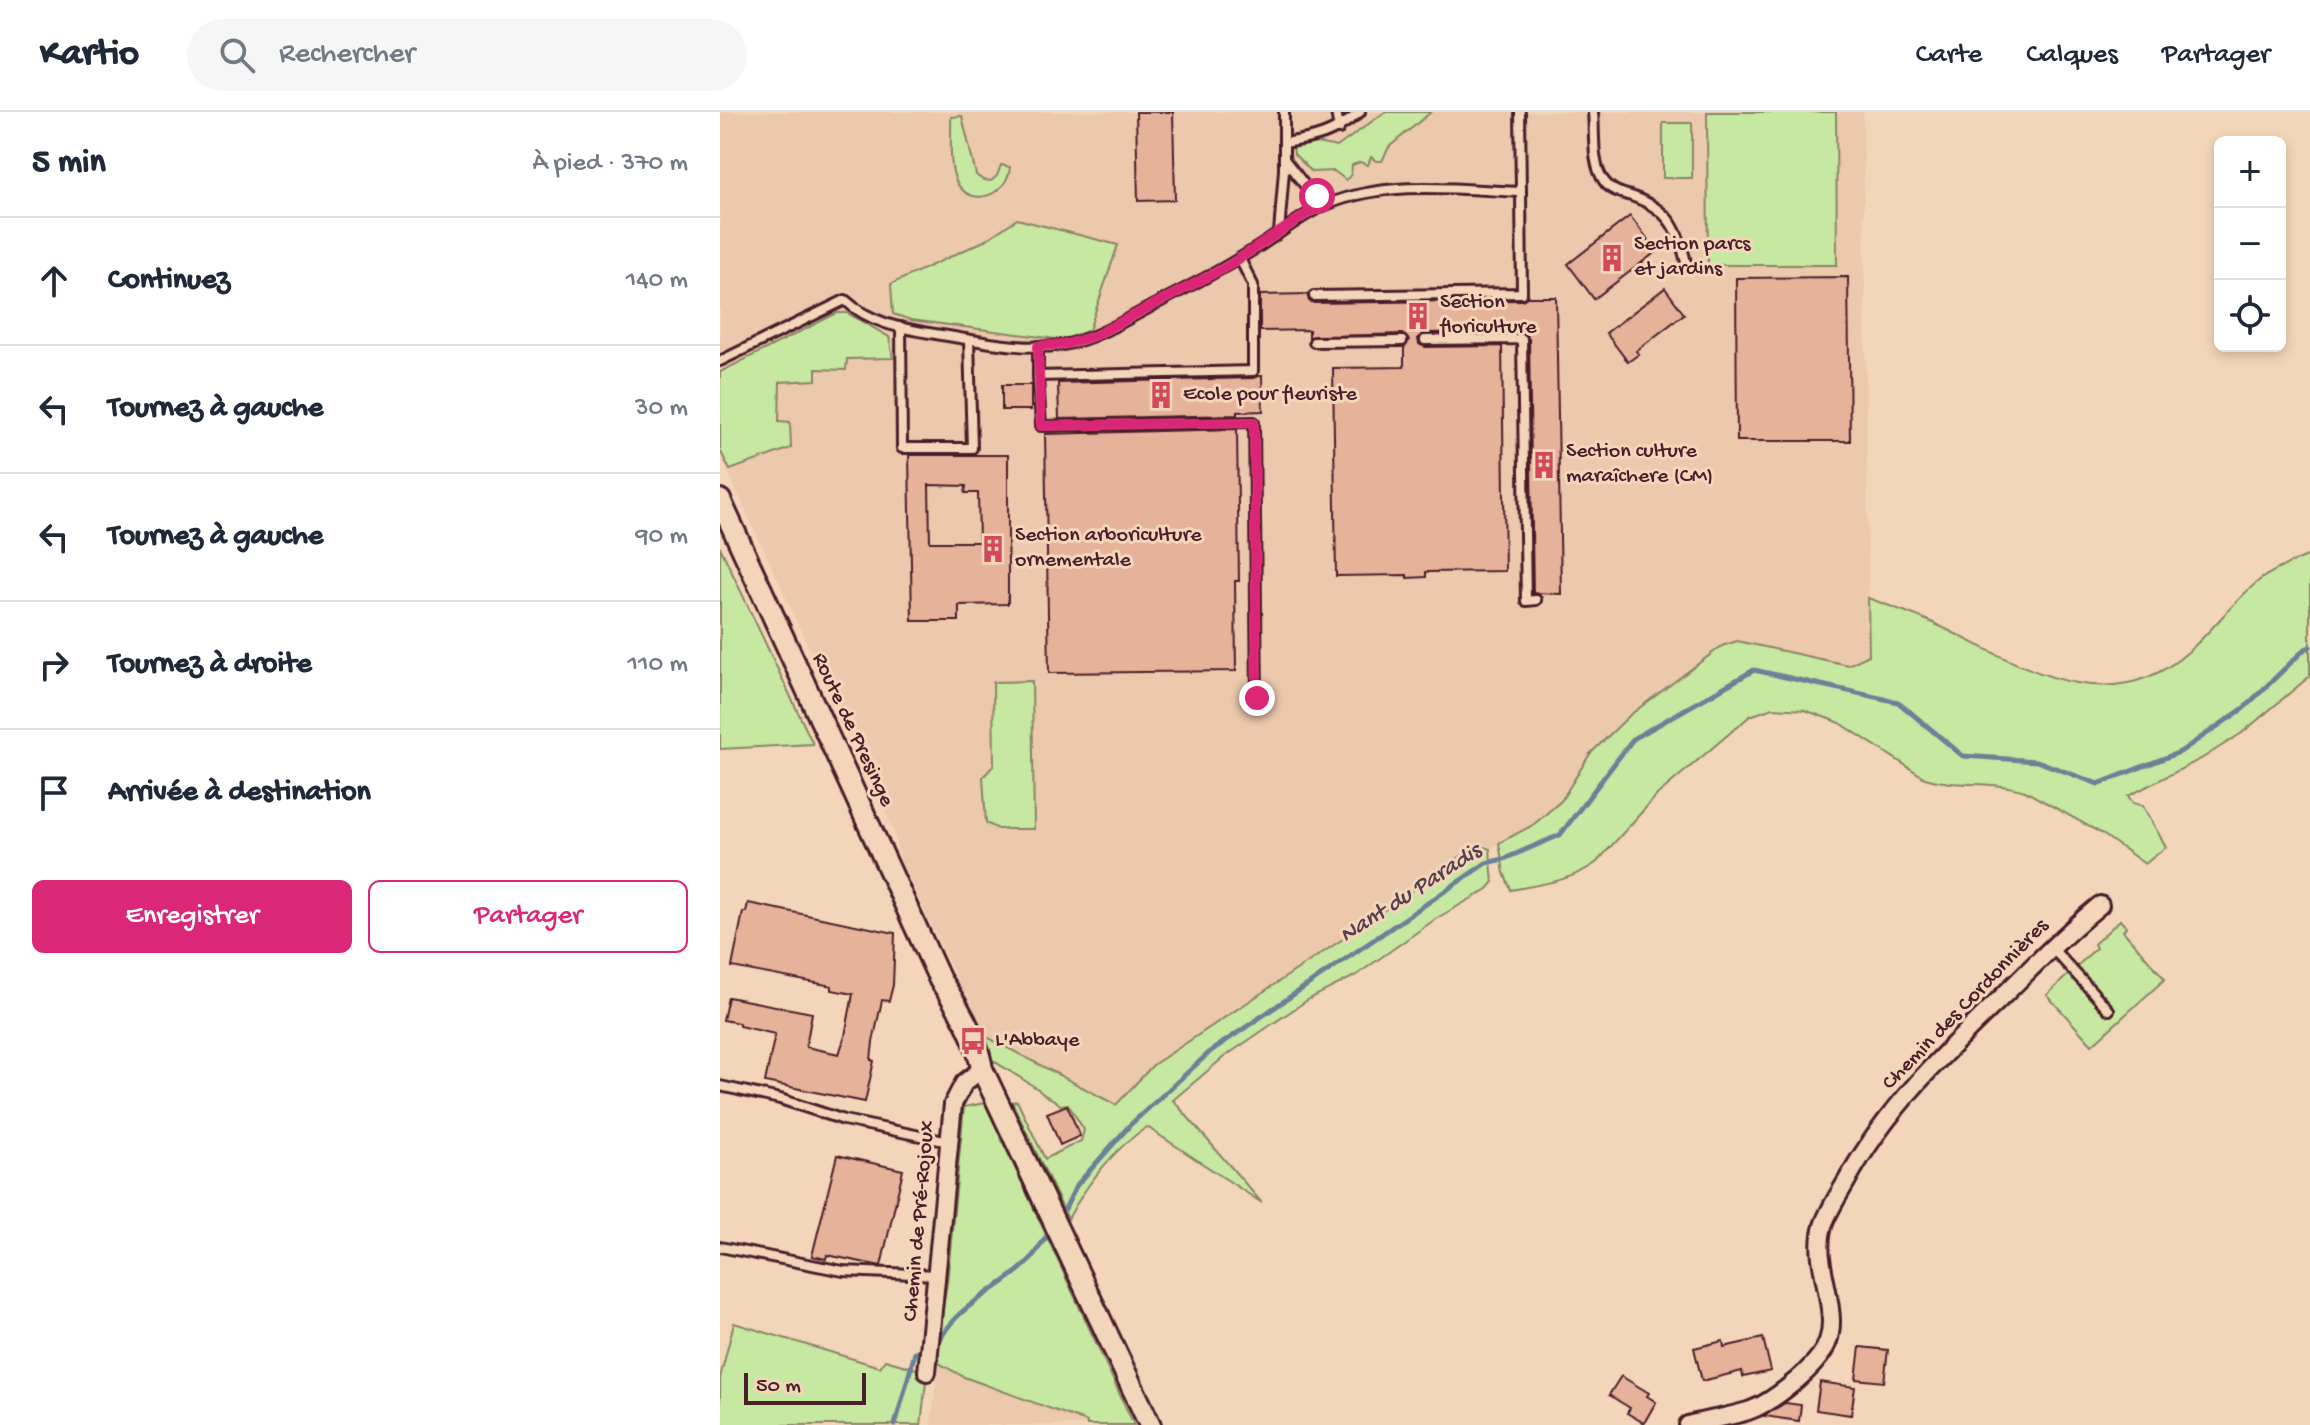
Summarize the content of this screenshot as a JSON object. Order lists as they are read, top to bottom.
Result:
{
  "streets": {
    "street": ["Route de Presinge", "Chemin des Cordonnières", "Chemin de Pré-Rojoux"]
  },
  "crossings": [
    ["Route de Presinge", "Chemin de Pré-Rojoux"]
  ],
  "water": ["Nant du Paradis"],
  "places": {
    "building": [
      "Section parcs et jardins",
      "Section floriculture",
      "Ecole pour fleuriste",
      "Section culture maraîchere (CM)",
      "Section arboriculture ornementale"
    ],
    "bus stop": ["L'Abbaye"]
  },
  "scale_bar": "50 m",
  "page": {
    "header": "Kartio",
    "search": "Rechercher",
    "nav": ["Carte", "Calques", "Partager"],
    "heading": ["5 min", "À pied · 370 m"],
    "map_buttons": ["+", "−"],
    "list": [
      ["Continuez", "140 m"],
      ["Tournez à gauche", "30 m"],
      ["Tournez à gauche", "90 m"],
      ["Tournez à droite", "110 m"],
      "Arrivée à destination"
    ],
    "buttons": ["Enregistrer", "Partager"],
    "scale": "50 m"
  }
}
